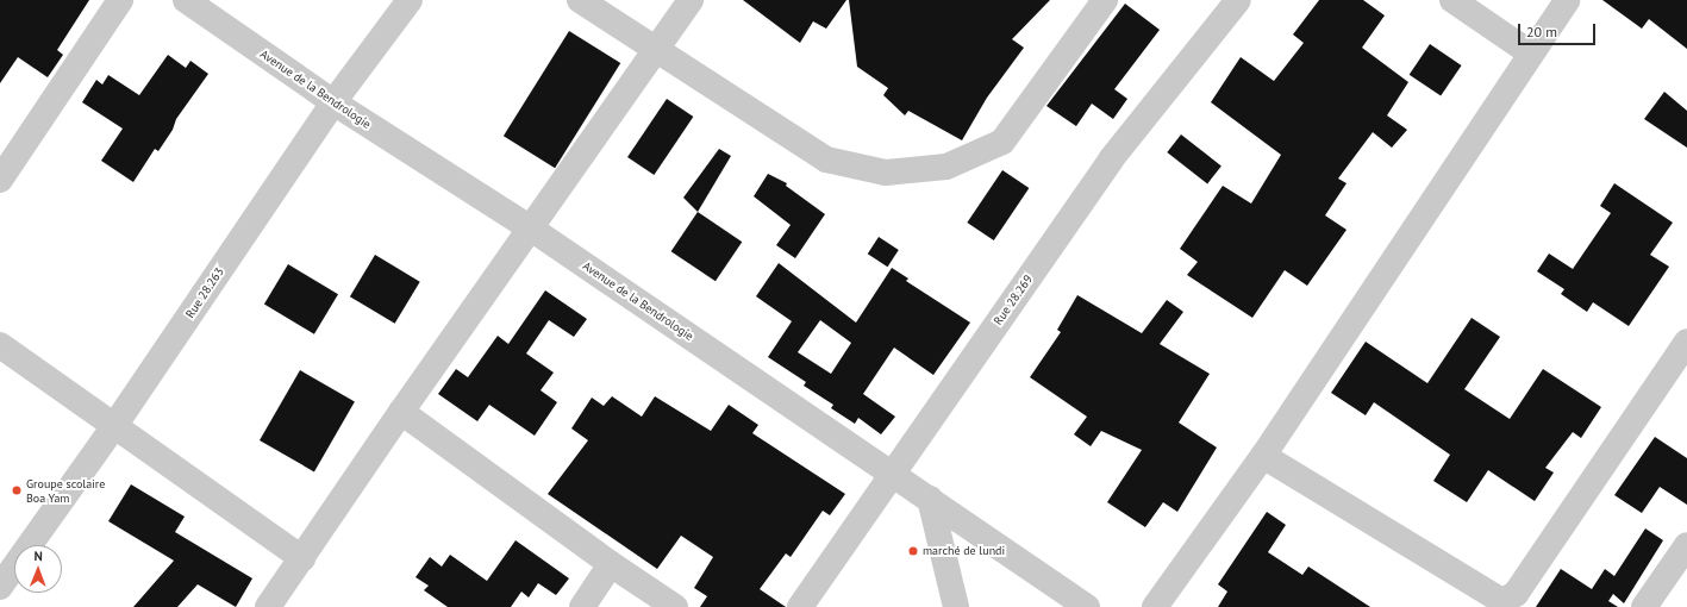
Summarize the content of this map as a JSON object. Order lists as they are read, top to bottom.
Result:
{
  "streets": {
    "street": ["Avenue de la Bendrologie", "Rue 28.263", "Rue 28.269"]
  },
  "crossings": [
    ["Avenue de la Bendrologie", "Rue 28.263"],
    ["Avenue de la Bendrologie", "Rue 28.269"]
  ],
  "places": ["Groupe scolaire Boa Yam", "marché de lundi"],
  "scale_bar": "20 m",
  "north": "top"
}
